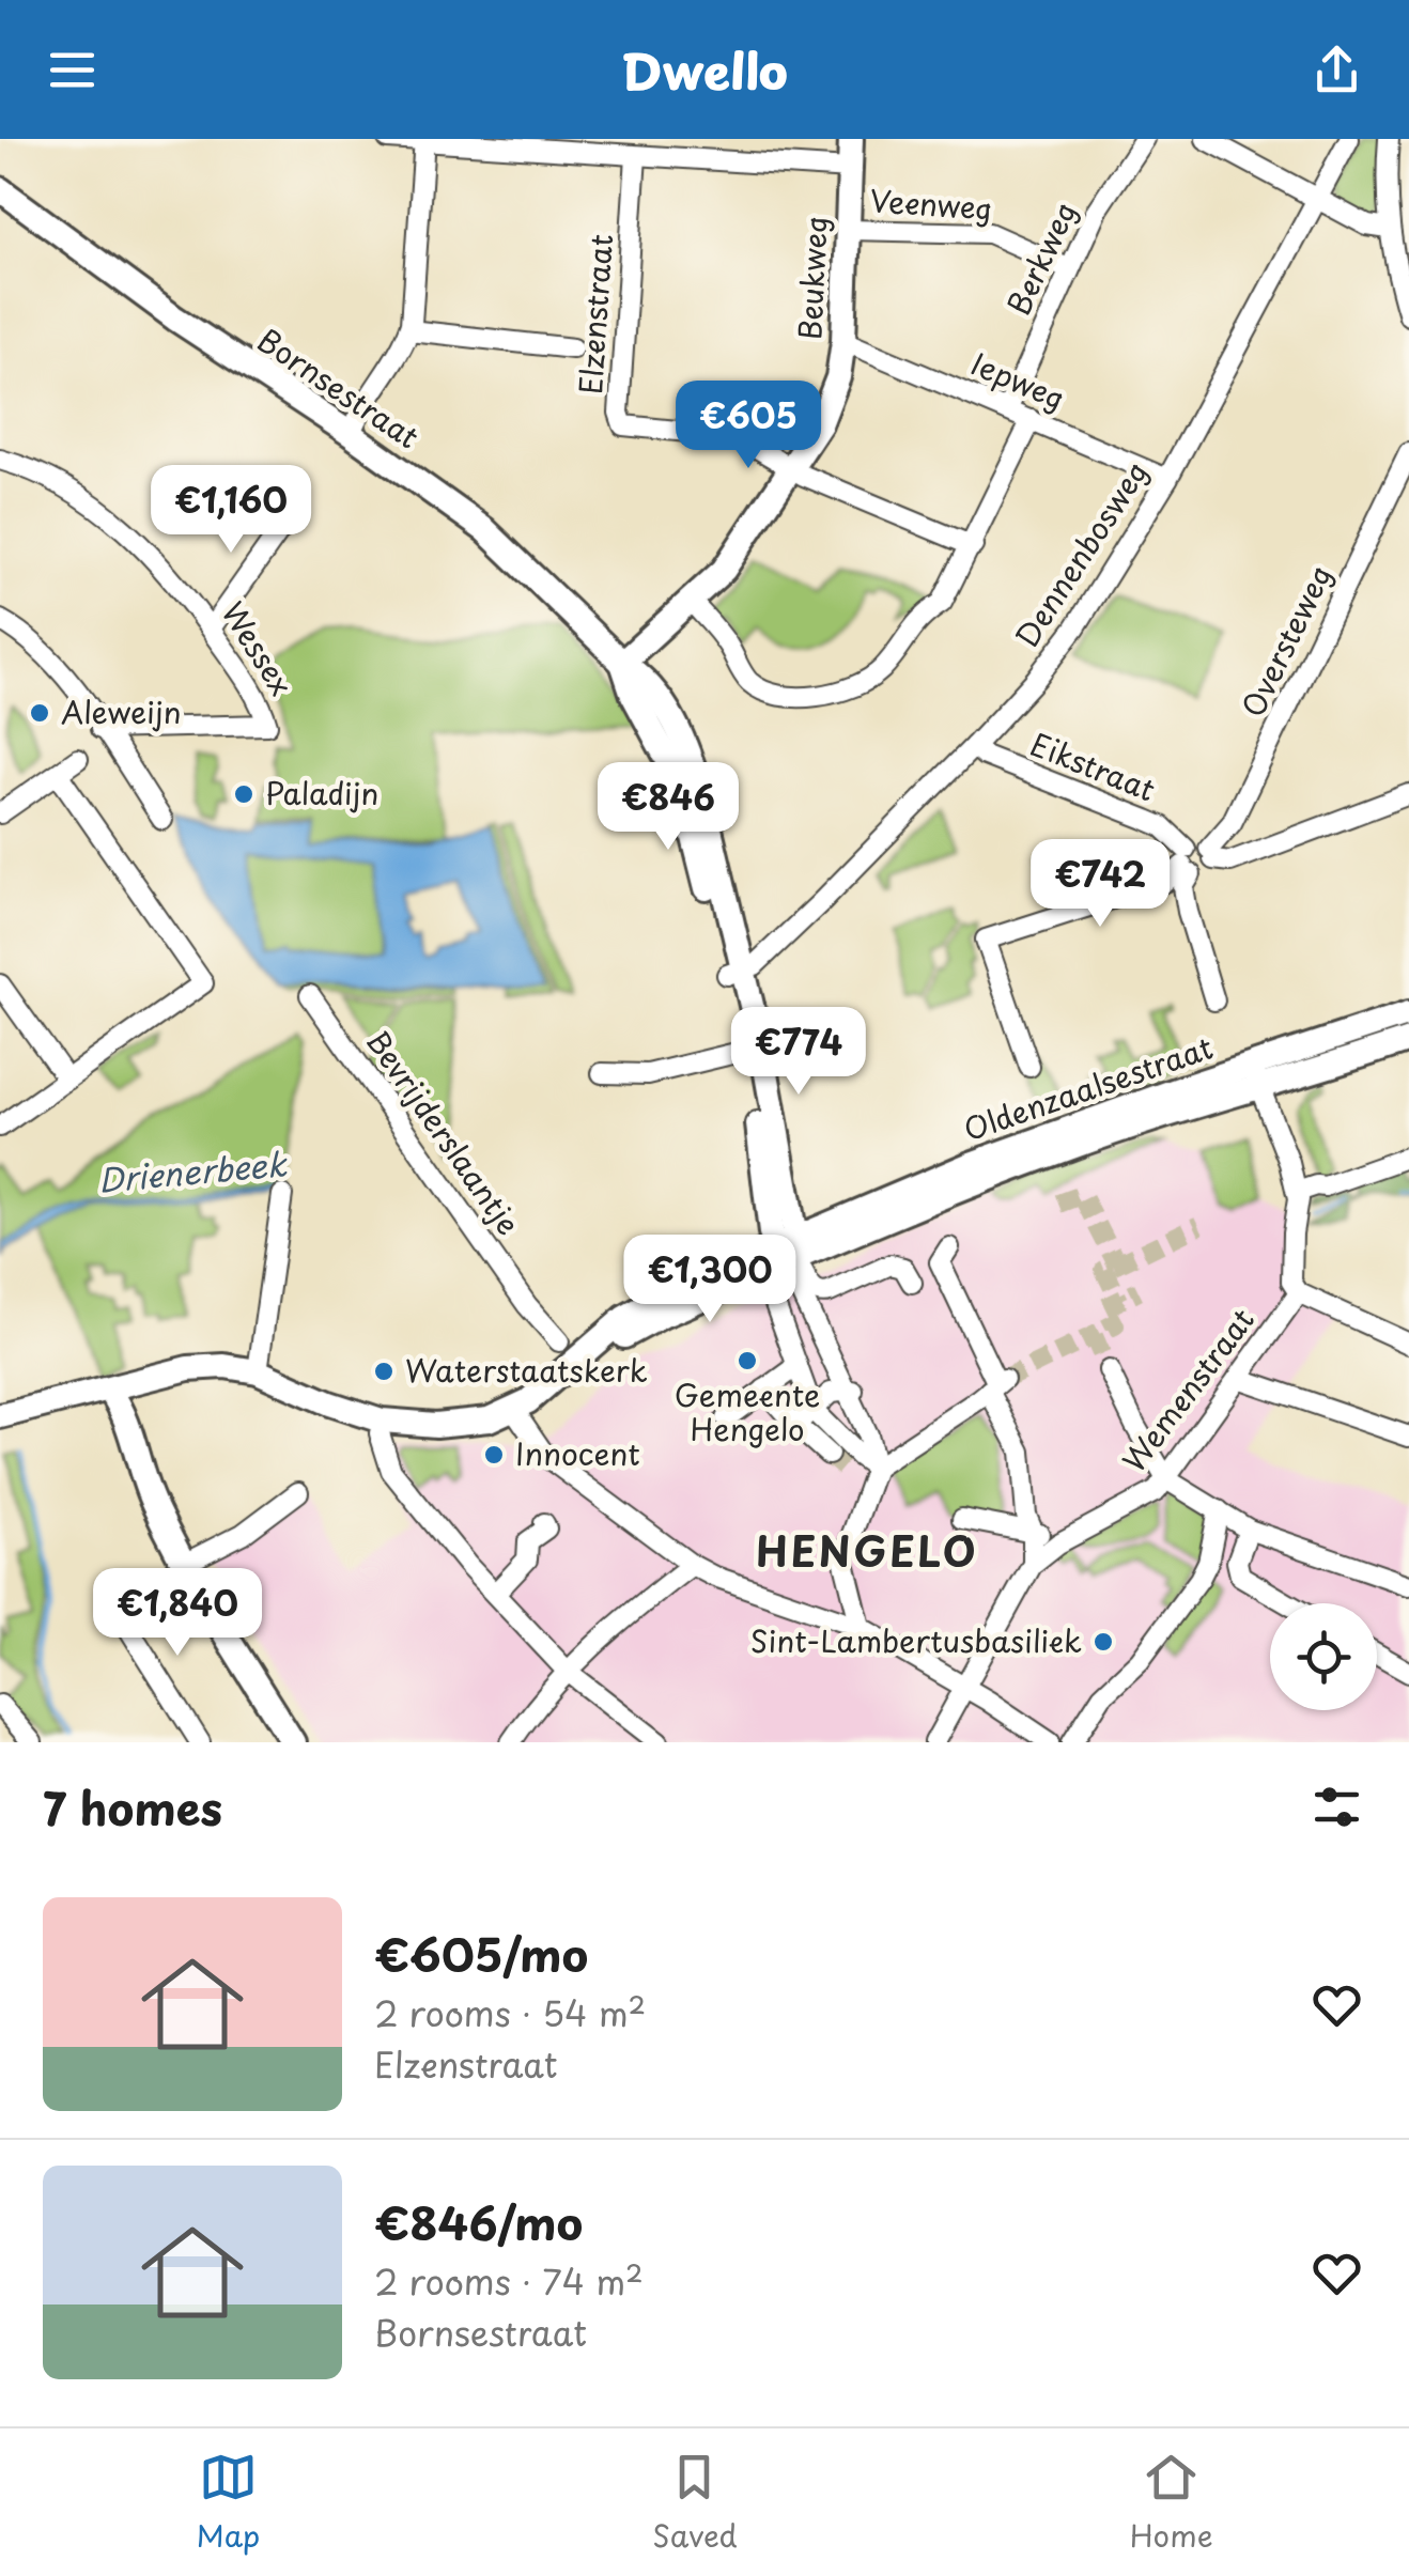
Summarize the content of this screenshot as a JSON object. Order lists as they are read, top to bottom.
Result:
{
  "streets": {
    "main road": ["Beukweg", "Bornsestraat", "Oldenzaalsestraat"],
    "street": [
      "Veenweg",
      "Berkweg",
      "Elzenstraat",
      "Iepweg",
      "Dennenbosweg",
      "Oversteweg",
      "Wessex",
      "Eikstraat",
      "Bevrijderslaantje",
      "Wemenstraat"
    ]
  },
  "crossings": [
    ["Veenweg", "Berkweg"],
    ["Veenweg", "Beukweg"],
    ["Berkweg", "Iepweg"],
    ["Beukweg", "Elzenstraat"],
    ["Beukweg", "Iepweg"],
    ["Beukweg", "Bornsestraat"],
    ["Iepweg", "Dennenbosweg"],
    ["Bornsestraat", "Dennenbosweg"],
    ["Bornsestraat", "Oldenzaalsestraat"],
    ["Dennenbosweg", "Eikstraat"]
  ],
  "districts": ["HENGELO"],
  "water": ["Drienerbeek"],
  "places": [
    "Aleweijn",
    "Paladijn",
    "Gemeente Hengelo",
    "Waterstaatskerk",
    "Innocent",
    "Sint-Lambertusbasiliek"
  ],
  "page": {
    "header": "Dwello",
    "price": [
      "€605",
      "€1,160",
      "€846",
      "€742",
      "€774",
      "€1,300",
      "€1,840"
    ],
    "heading": "7 homes",
    "list": [
      {
        "name": "€605/mo",
        "note": "2 rooms · 54 m² · Elzenstraat"
      },
      {
        "name": "€846/mo",
        "note": "2 rooms · 74 m² · Bornsestraat"
      }
    ],
    "tabs": ["Map", "Saved", "Home"]
  }
}
